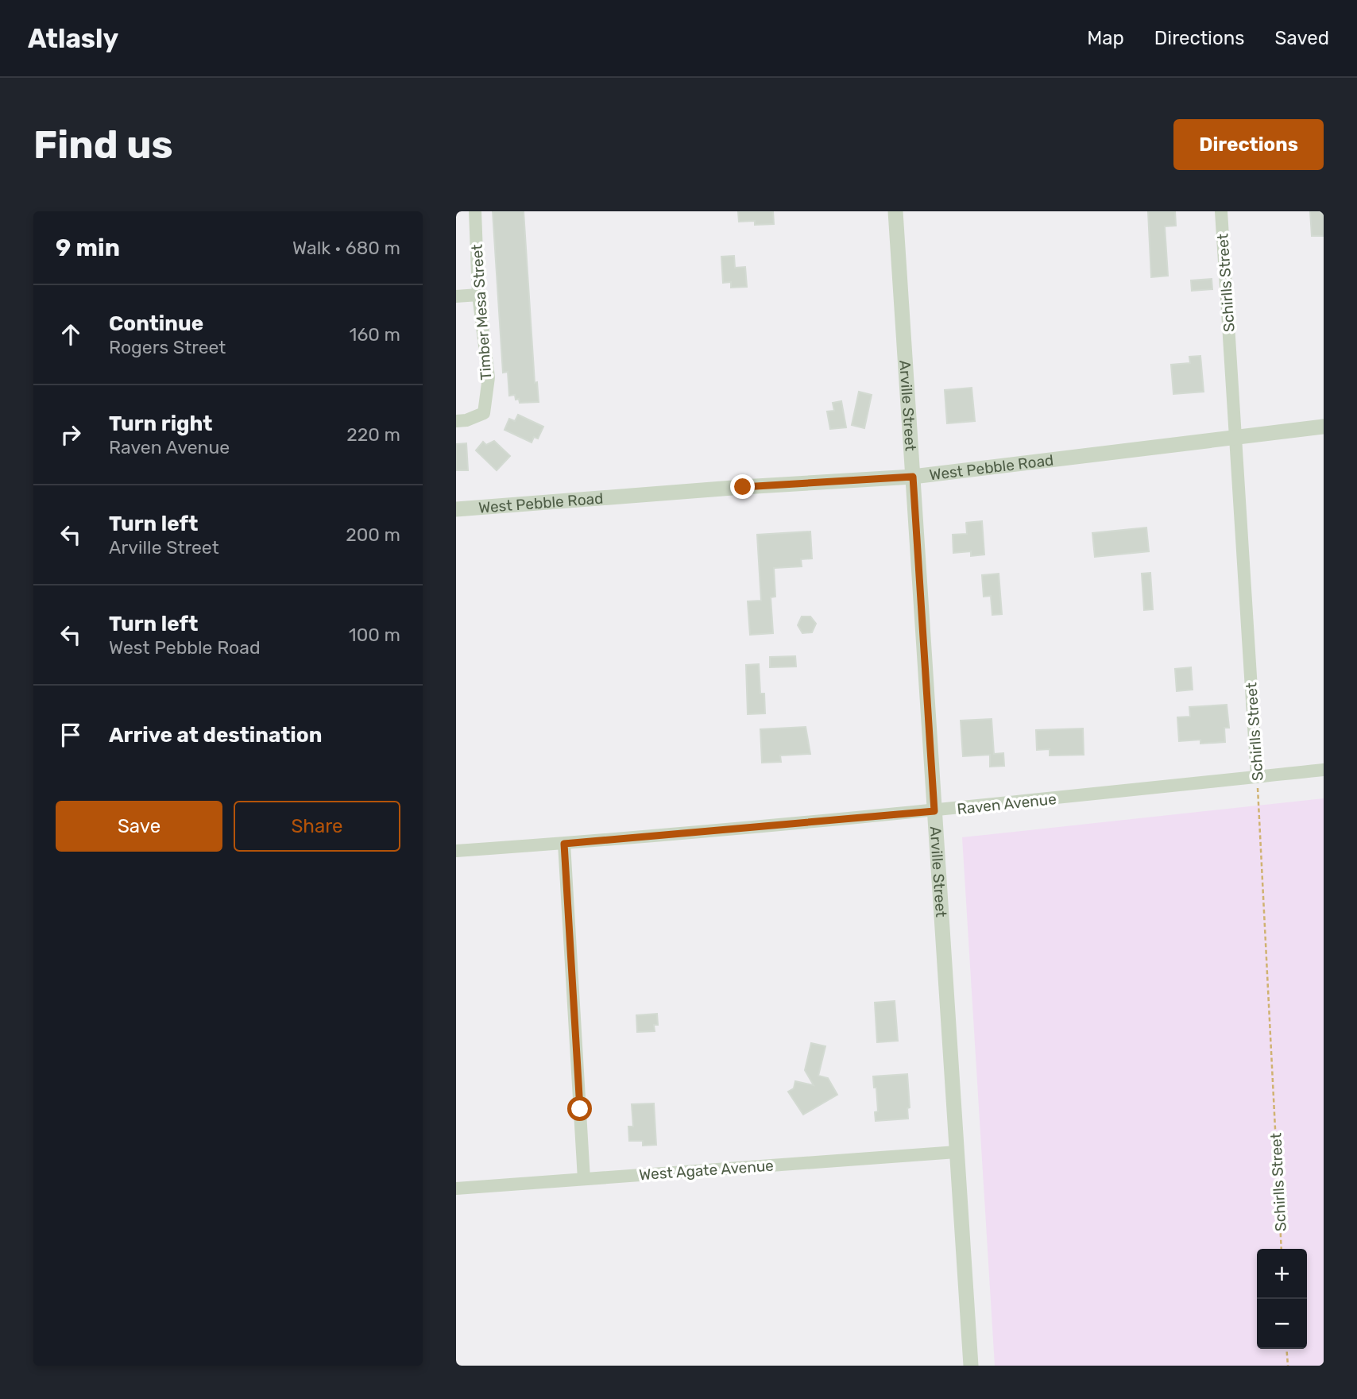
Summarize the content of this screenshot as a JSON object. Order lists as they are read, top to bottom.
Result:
{
  "streets": {
    "street": [
      "Schirlls Street",
      "Timber Mesa Street",
      "Arville Street",
      "West Pebble Road",
      "Raven Avenue",
      "West Agate Avenue"
    ]
  },
  "crossings": [
    ["Schirlls Street", "West Pebble Road"],
    ["Schirlls Street", "Raven Avenue"],
    ["Arville Street", "West Pebble Road"],
    ["Arville Street", "Raven Avenue"],
    ["Arville Street", "West Agate Avenue"]
  ],
  "page": {
    "header": "Atlasly",
    "nav": ["Map", "Directions", "Saved"],
    "buttons": [
      "Directions",
      ["Save", "Share"]
    ],
    "title": "Find us",
    "heading": ["9 min", "Walk · 680 m"],
    "list": [
      ["Continue", "Rogers Street", "160 m"],
      ["Turn right", "Raven Avenue", "220 m"],
      ["Turn left", "Arville Street", "200 m"],
      ["Turn left", "West Pebble Road", "100 m"],
      "Arrive at destination"
    ],
    "map_buttons": ["+", "−"]
  }
}
